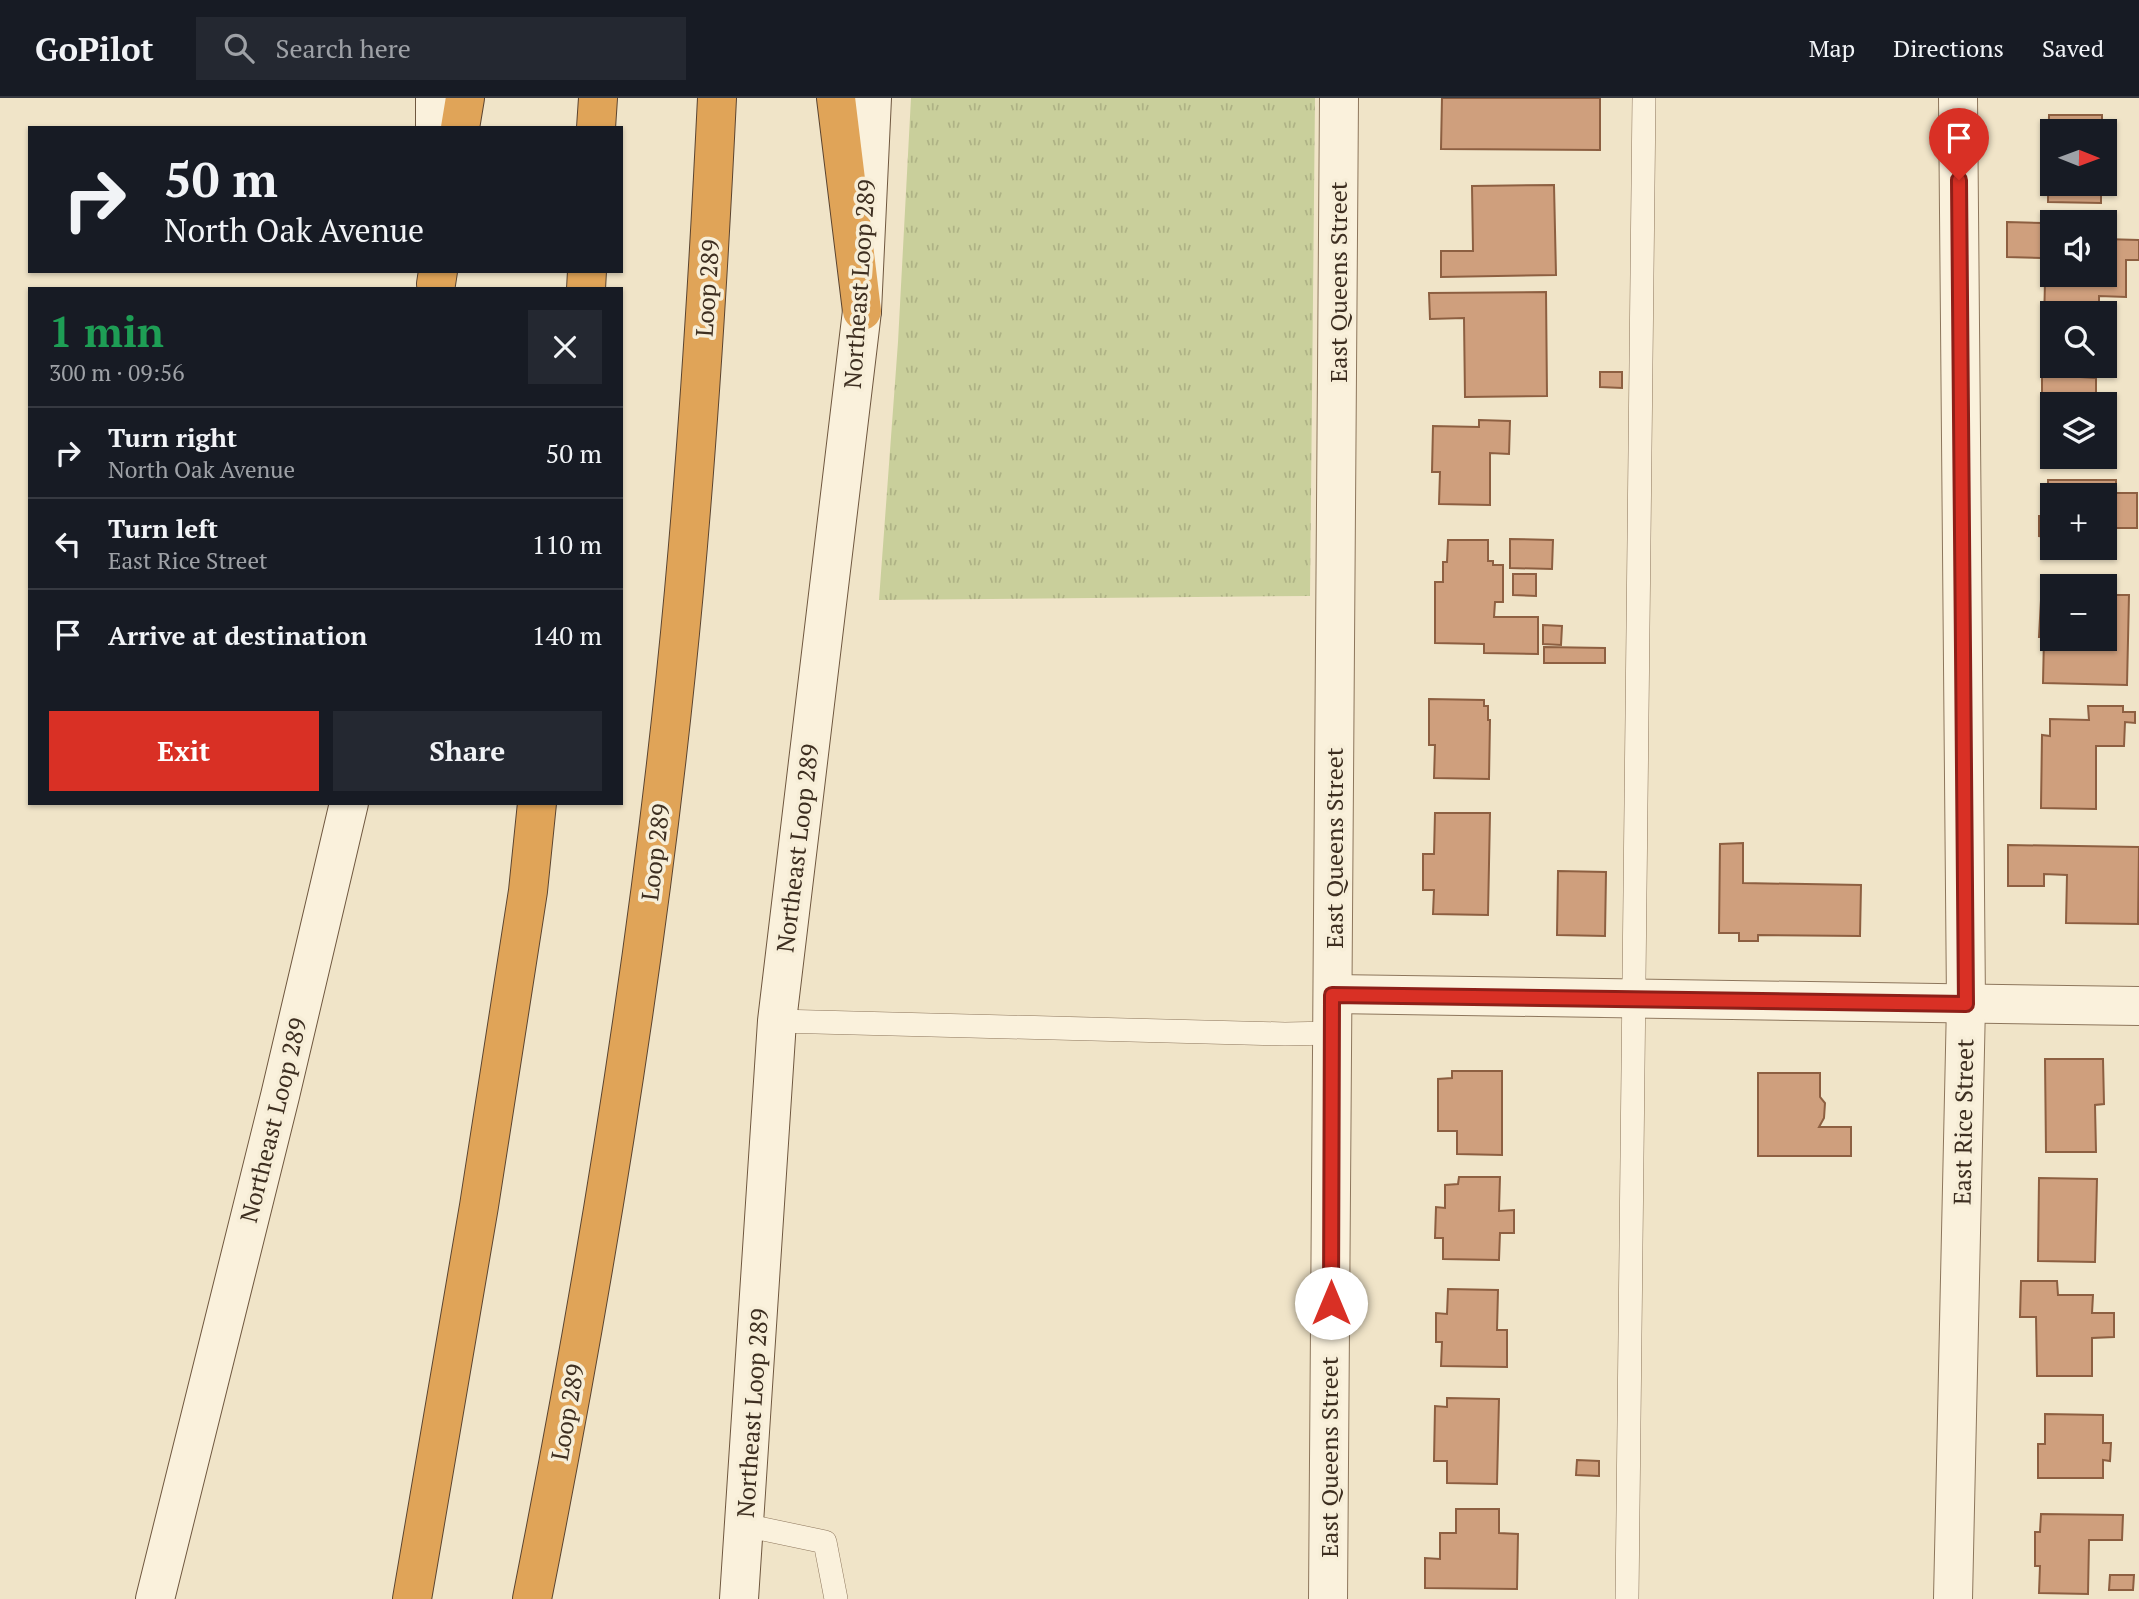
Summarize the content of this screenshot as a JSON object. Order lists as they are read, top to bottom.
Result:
{
  "streets": {
    "highway": ["Loop 289"],
    "street": ["East Queens Street", "Northeast Loop 289", "East Rice Street"]
  },
  "north": "right",
  "page": {
    "header": "GoPilot",
    "search": "Search here",
    "nav": ["Map", "Directions", "Saved"],
    "map_buttons": ["+", "−"],
    "turn": ["50 m", "North Oak Avenue"],
    "heading": ["1 min", "300 m · 09:56"],
    "list": [
      {
        "name": "Turn right",
        "note": "North Oak Avenue",
        "value": "50 m"
      },
      {
        "name": "Turn left",
        "note": "East Rice Street",
        "value": "110 m"
      },
      {
        "name": "Arrive at destination",
        "value": "140 m"
      }
    ],
    "buttons": ["Exit", "Share"]
  }
}
